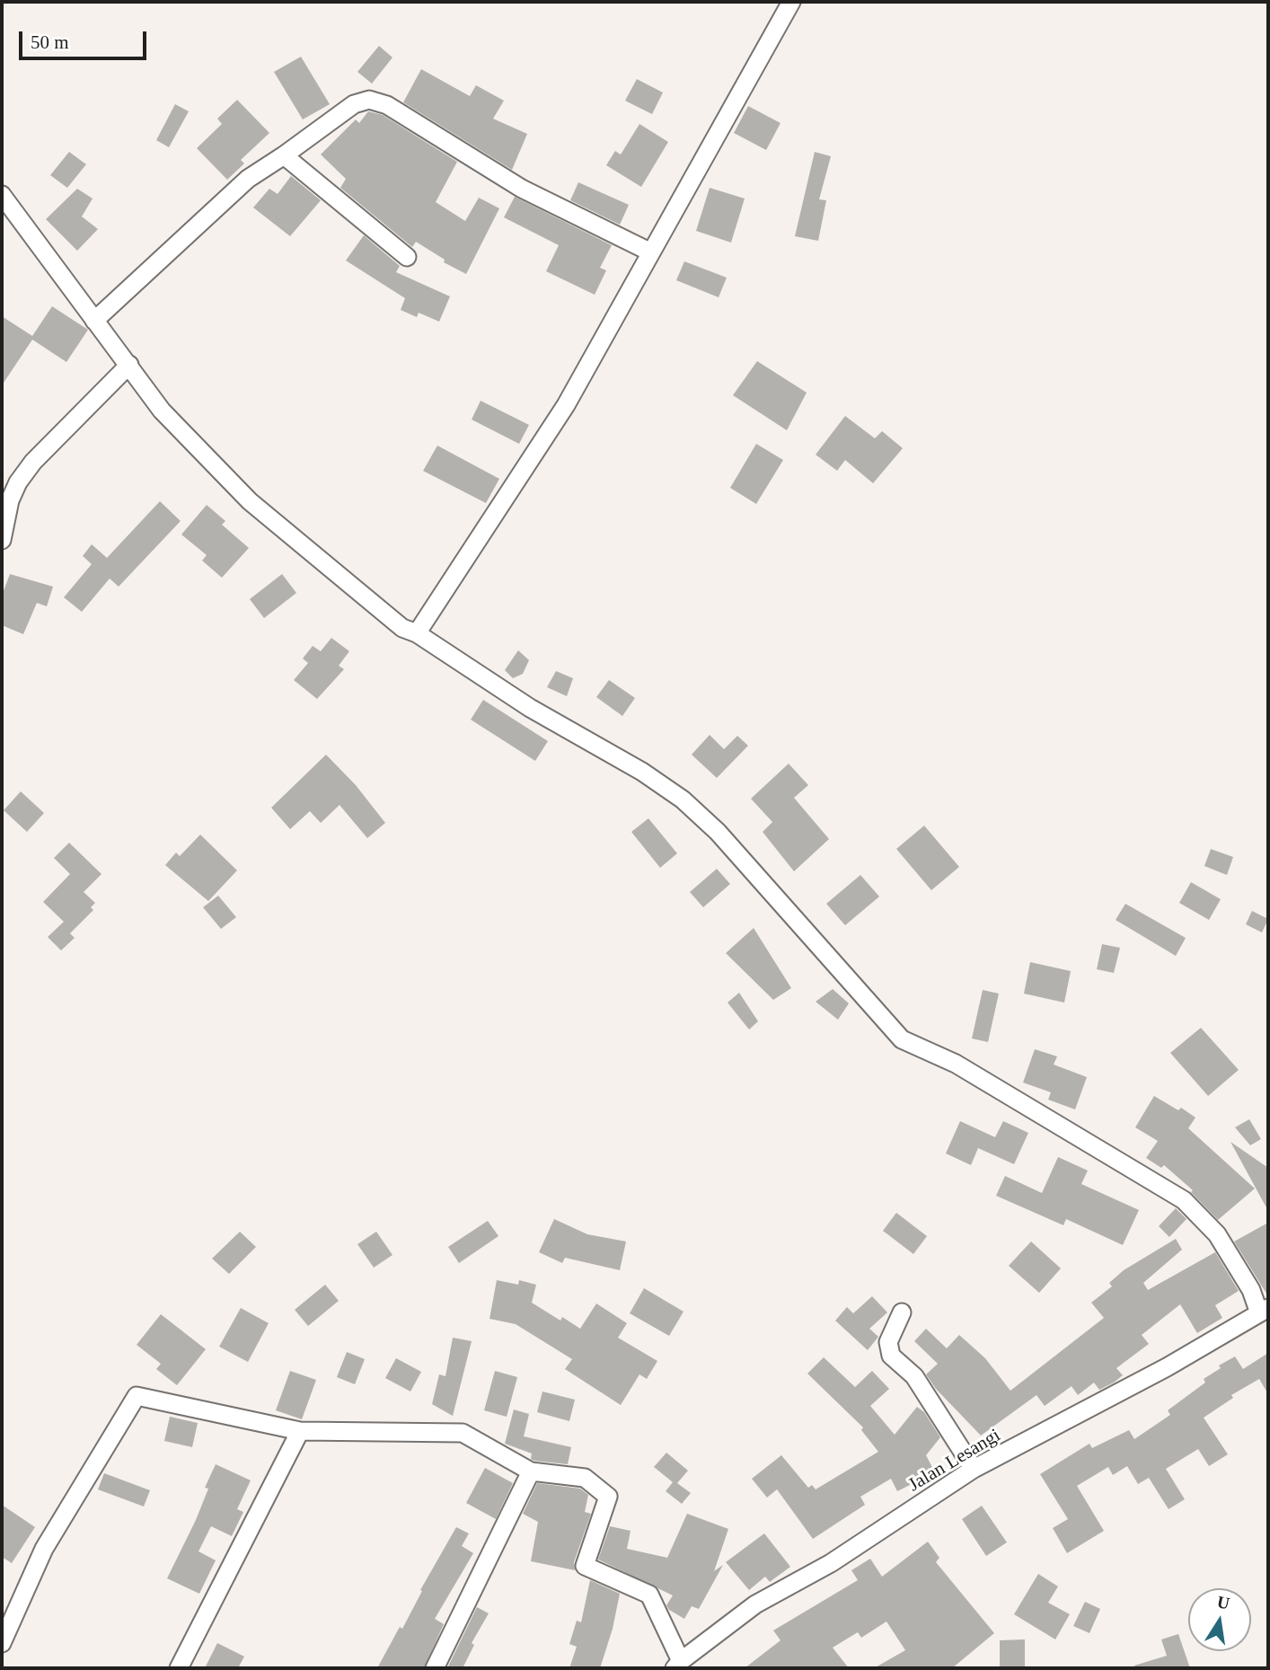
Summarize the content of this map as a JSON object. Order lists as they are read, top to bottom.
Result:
{
  "streets": {
    "street": ["Jalan Lesangi"]
  },
  "scale_bar": "50 m",
  "north": "top"
}
